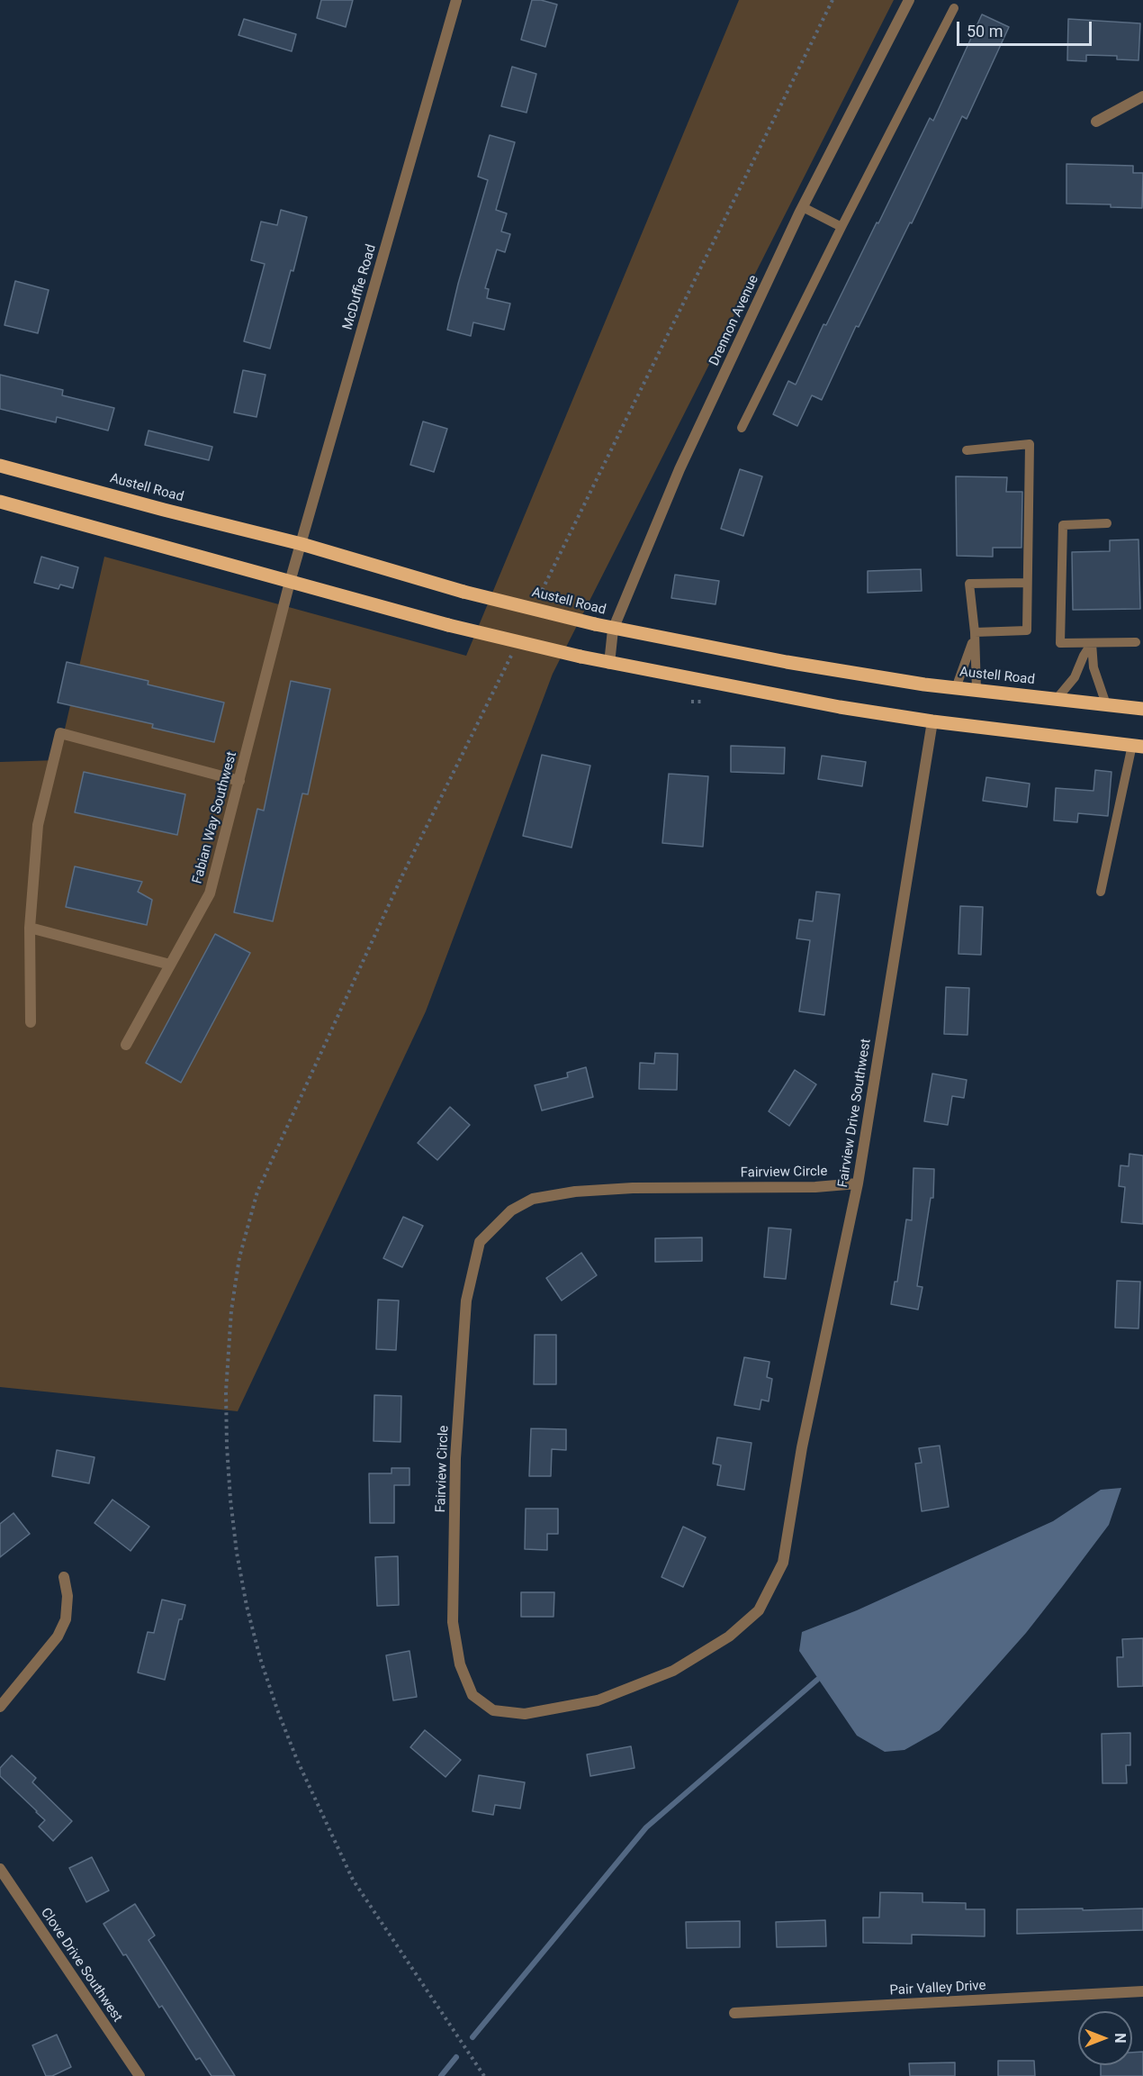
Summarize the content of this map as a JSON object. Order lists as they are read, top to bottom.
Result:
{
  "streets": {
    "main road": ["Austell Road"],
    "street": [
      "McDuffie Road",
      "Drennon Avenue",
      "Fabian Way Southwest",
      "Fairview Drive Southwest",
      "Fairview Circle",
      "Clove Drive Southwest",
      "Pair Valley Drive"
    ]
  },
  "crossings": [
    ["McDuffie Road", "Austell Road"],
    ["McDuffie Road", "Fabian Way Southwest"],
    ["Drennon Avenue", "Austell Road"],
    ["Fairview Drive Southwest", "Fairview Circle"]
  ],
  "scale_bar": "50 m",
  "north": "right"
}
